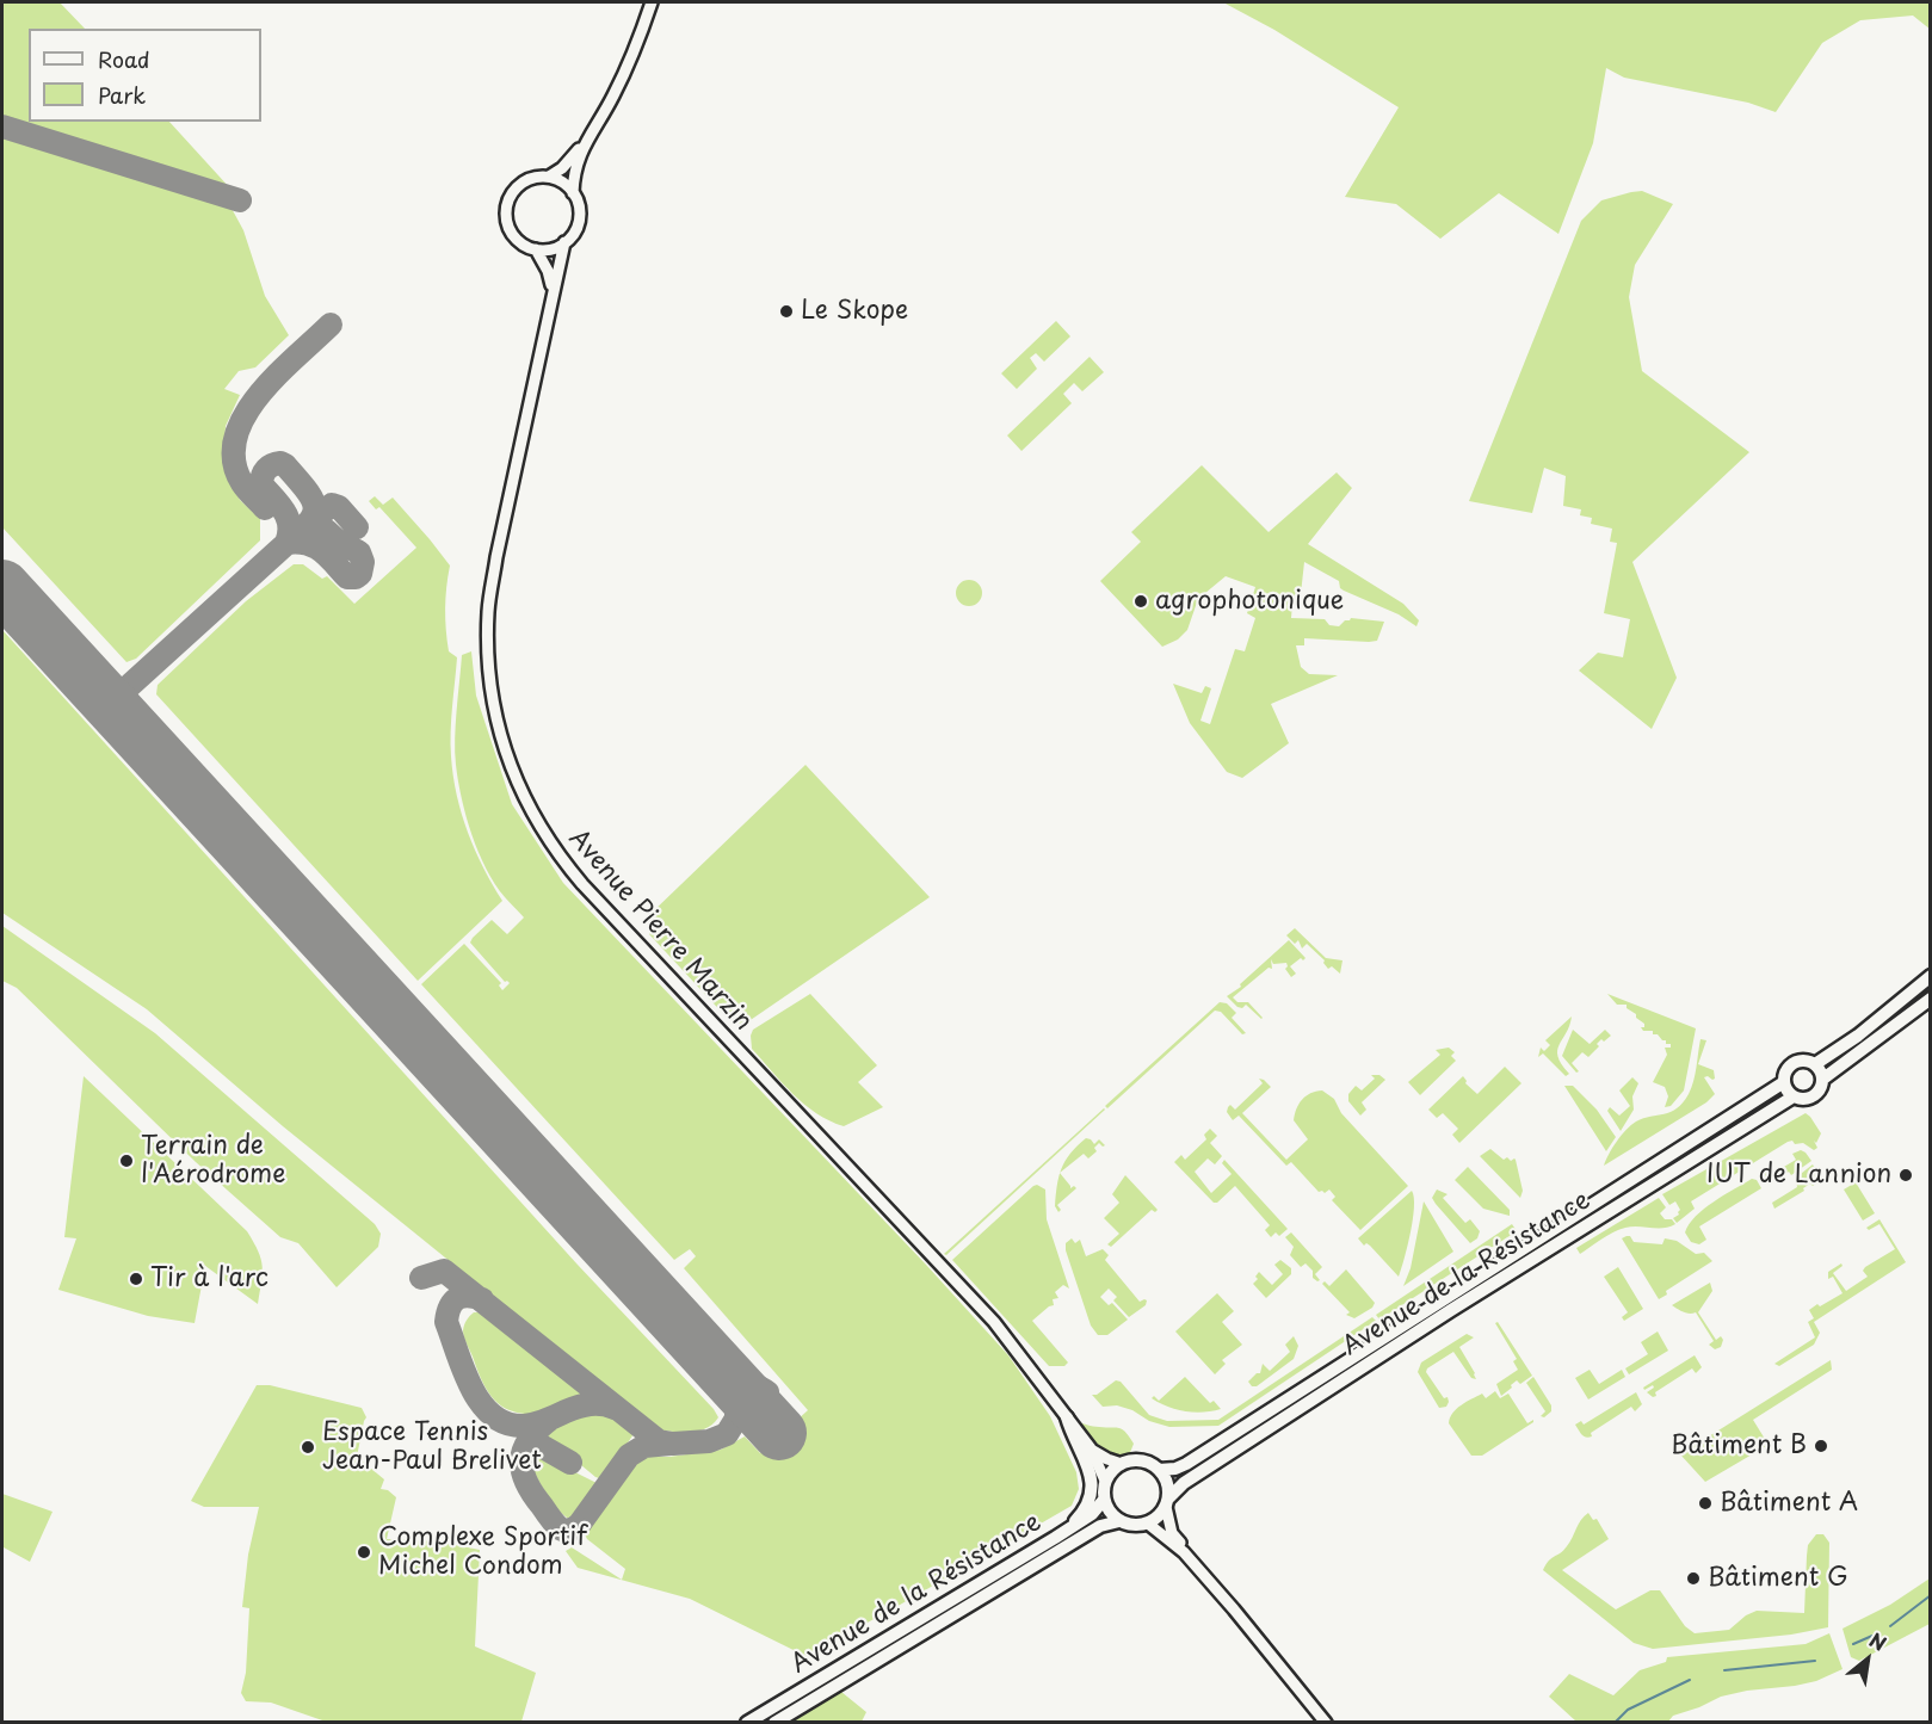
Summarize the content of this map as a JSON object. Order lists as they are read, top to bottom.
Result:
{
  "streets": {
    "main road": ["Avenue Pierre Marzin", "Avenue de la Résistance"]
  },
  "crossings": [
    ["Avenue Pierre Marzin", "Avenue de la Résistance"]
  ],
  "places": [
    "Le Skope",
    "agrophotonique",
    "Terrain de l'Aérodrome",
    "IUT de Lannion",
    "Tir à l'arc",
    "Bâtiment B",
    "Espace Tennis Jean-Paul Brelivet",
    "Bâtiment A",
    "Complexe Sportif Michel Condom",
    "Bâtiment G"
  ],
  "legend": ["Road", "Park"],
  "north": "top right"
}
